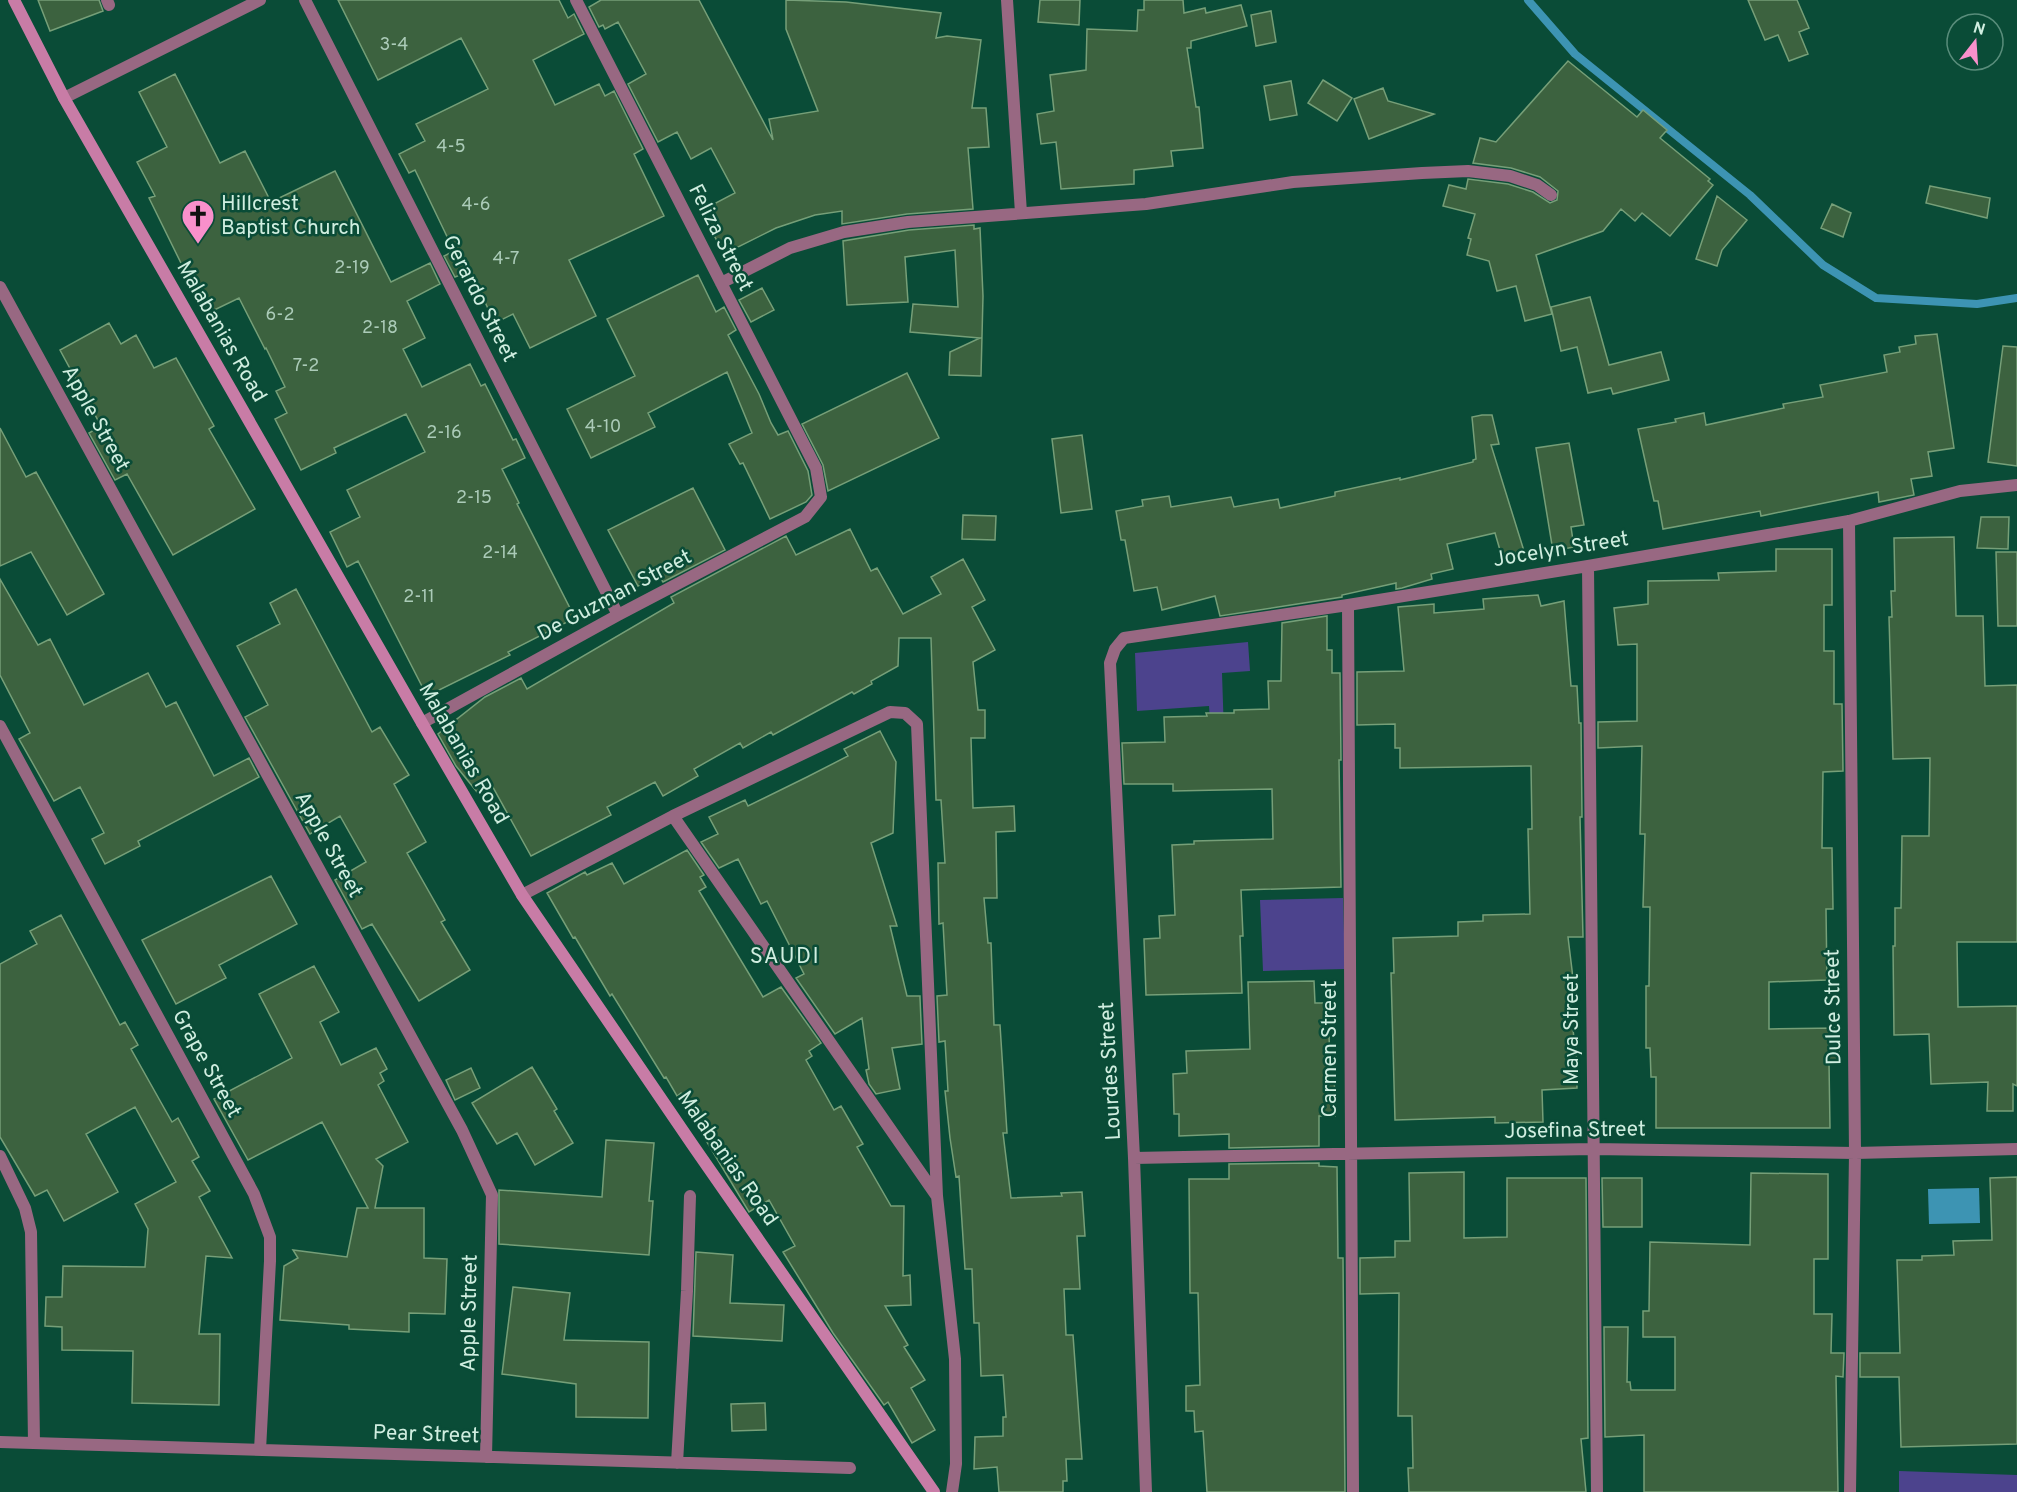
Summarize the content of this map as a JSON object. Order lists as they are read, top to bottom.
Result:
{
  "streets": {
    "main road": ["Malabanias Road"],
    "street": [
      "Feliza Street",
      "Gerardo Street",
      "Apple Street",
      "Jocelyn Street",
      "De Guzman Street",
      "Dulce Street",
      "Maya Street",
      "Carmen Street",
      "Grape Street",
      "Lourdes Street",
      "Josefina Street",
      "Pear Street"
    ]
  },
  "crossings": [
    ["Feliza Street", "De Guzman Street"],
    ["Gerardo Street", "De Guzman Street"],
    ["Malabanias Road", "De Guzman Street"],
    ["Apple Street", "Pear Street"],
    ["Jocelyn Street", "Dulce Street"],
    ["Jocelyn Street", "Maya Street"],
    ["Jocelyn Street", "Carmen Street"],
    ["Jocelyn Street", "Lourdes Street"],
    ["Dulce Street", "Josefina Street"],
    ["Maya Street", "Josefina Street"],
    ["Carmen Street", "Josefina Street"],
    ["Grape Street", "Pear Street"],
    ["Lourdes Street", "Josefina Street"]
  ],
  "districts": ["SAUDI"],
  "places": {
    "church": ["Hillcrest Baptist Church"]
  },
  "house_numbers": [
    "3-4",
    "4-5",
    "4-6",
    "4-7",
    "2-19",
    "6-2",
    "2-18",
    "7-2",
    "4-10",
    "2-16",
    "2-15",
    "2-14",
    "2-11"
  ],
  "north": "top"
}
